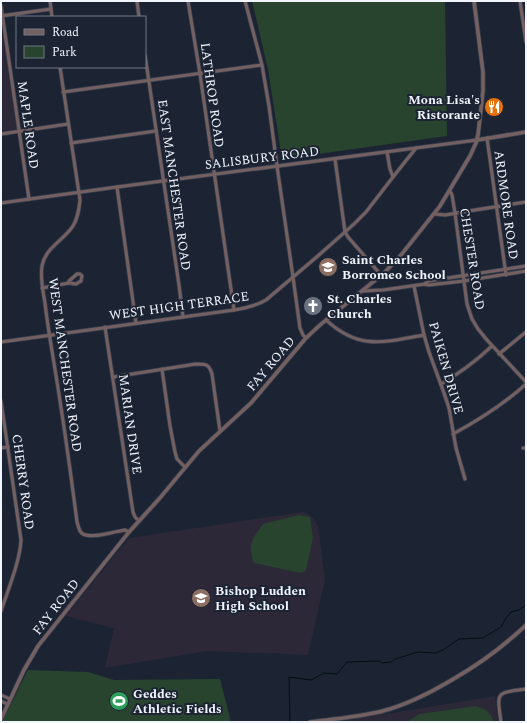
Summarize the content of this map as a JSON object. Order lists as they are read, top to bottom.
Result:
{
  "streets": {
    "street": [
      "LATHROP ROAD",
      "MAPLE ROAD",
      "SALISBURY ROAD",
      "EAST MANCHESTER ROAD",
      "ARDMORE ROAD",
      "CHESTER ROAD",
      "WEST HIGH TERRACE",
      "FAY ROAD",
      "WEST MANCHESTER ROAD",
      "PAIKEN DRIVE",
      "MARIAN DRIVE",
      "CHERRY ROAD"
    ]
  },
  "crossings": [
    ["LATHROP ROAD", "SALISBURY ROAD"],
    ["LATHROP ROAD", "WEST HIGH TERRACE"],
    ["MAPLE ROAD", "SALISBURY ROAD"],
    ["SALISBURY ROAD", "EAST MANCHESTER ROAD"],
    ["SALISBURY ROAD", "ARDMORE ROAD"],
    ["SALISBURY ROAD", "WEST HIGH TERRACE"],
    ["SALISBURY ROAD", "FAY ROAD"],
    ["SALISBURY ROAD", "WEST MANCHESTER ROAD"],
    ["EAST MANCHESTER ROAD", "WEST HIGH TERRACE"],
    ["CHESTER ROAD", "FAY ROAD"],
    ["WEST HIGH TERRACE", "WEST MANCHESTER ROAD"],
    ["WEST HIGH TERRACE", "MARIAN DRIVE"],
    ["FAY ROAD", "WEST MANCHESTER ROAD"],
    ["FAY ROAD", "MARIAN DRIVE"]
  ],
  "places": {
    "restaurant": ["Mona Lisa's Ristorante"],
    "school or university": ["Saint Charles Borromeo School", "Bishop Ludden High School"],
    "church": ["St. Charles Church"],
    "sports": ["Geddes Athletic Fields"]
  },
  "legend": ["Road", "Park"]
}
